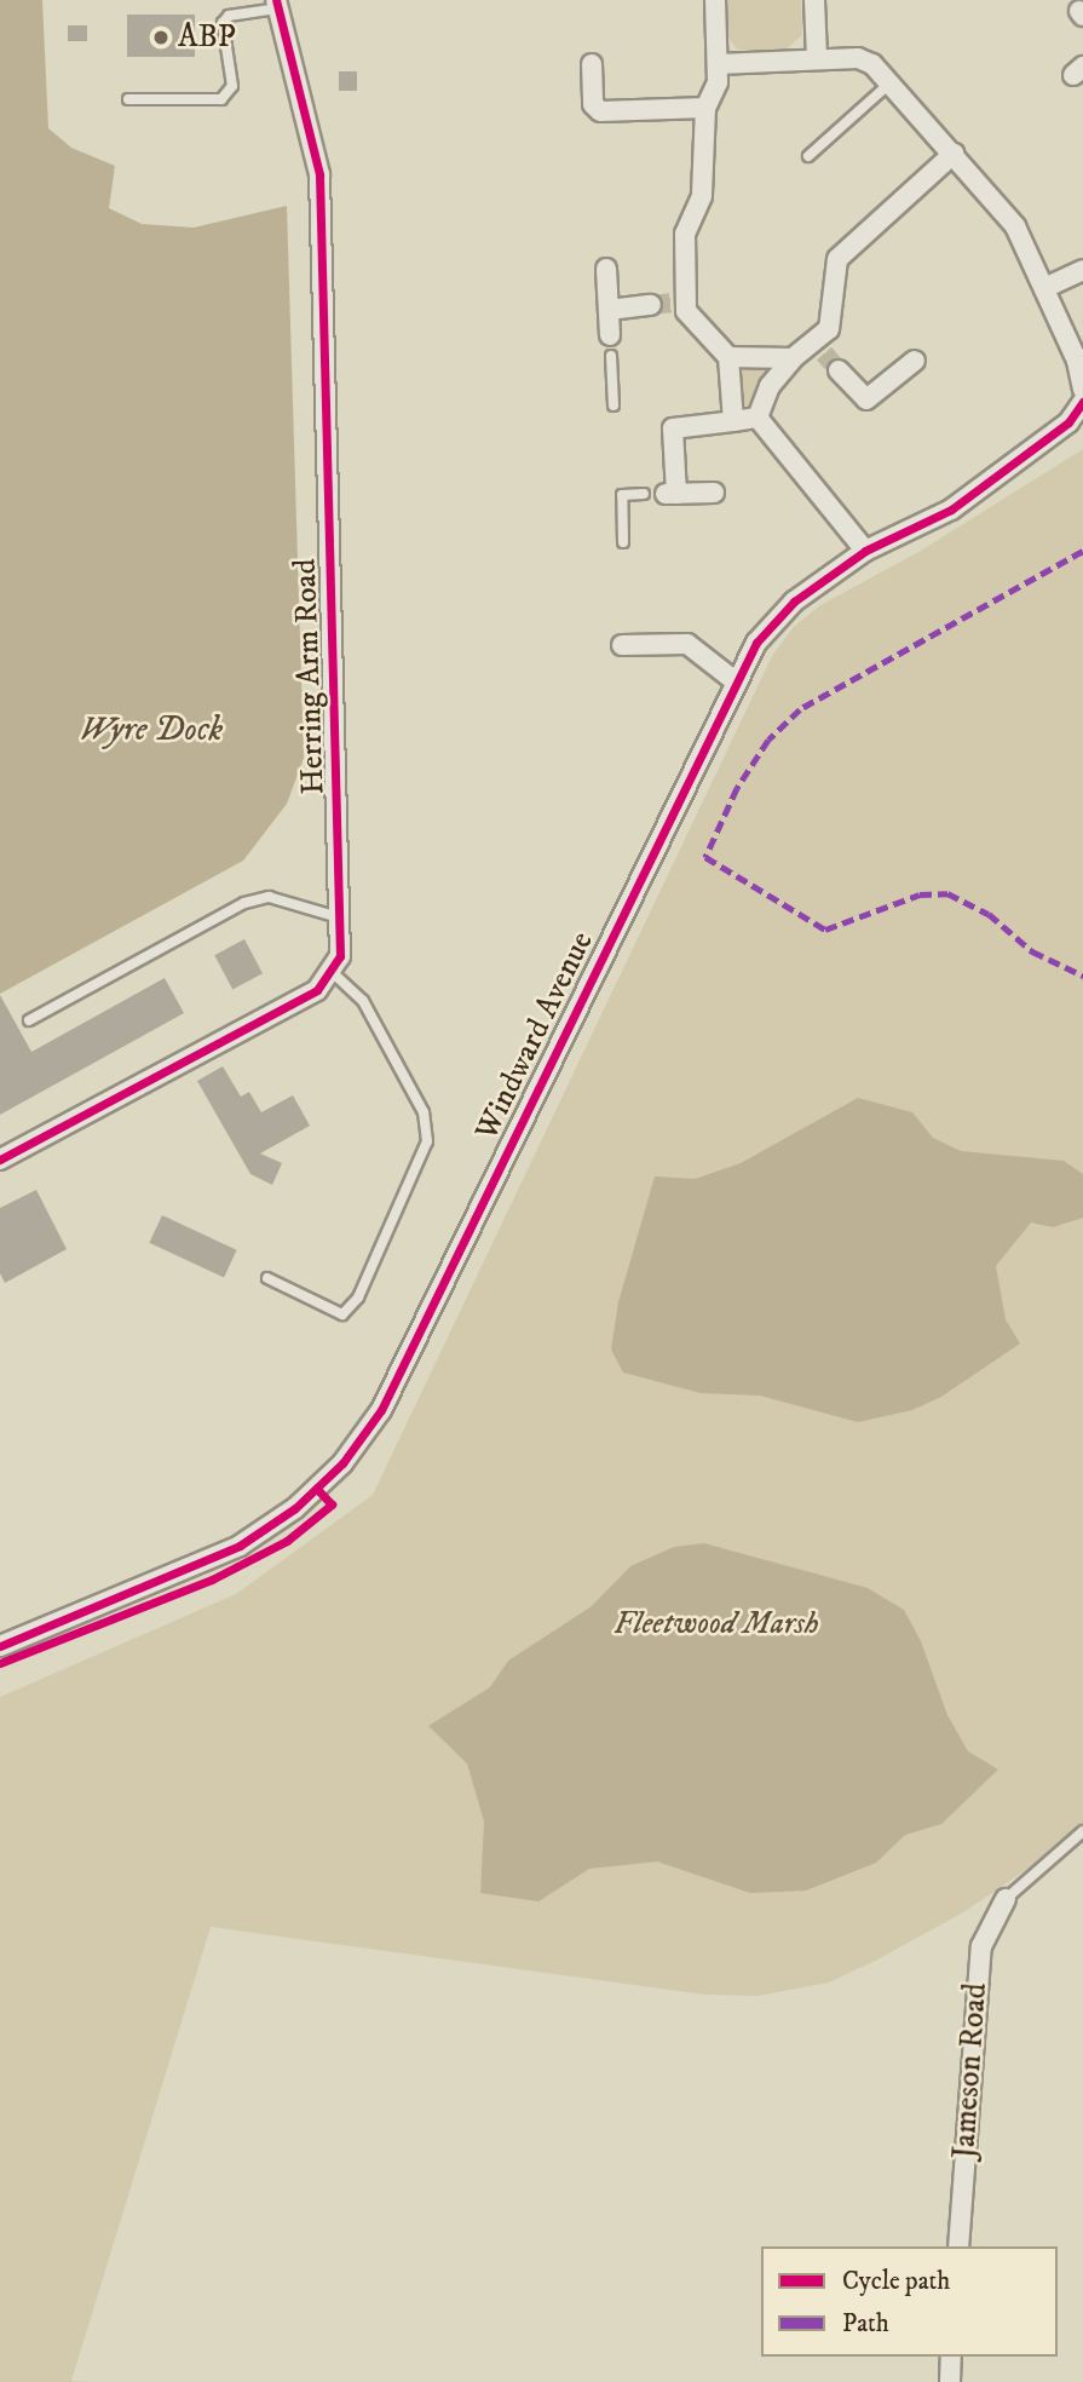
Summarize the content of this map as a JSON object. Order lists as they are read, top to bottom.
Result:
{
  "streets": {
    "street": ["Herring Arm Road", "Windward Avenue", "Jameson Road"]
  },
  "water": ["Wyre Dock"],
  "parks": ["Fleetwood Marsh"],
  "places": ["ABP"],
  "legend": ["Cycle path", "Path"]
}
